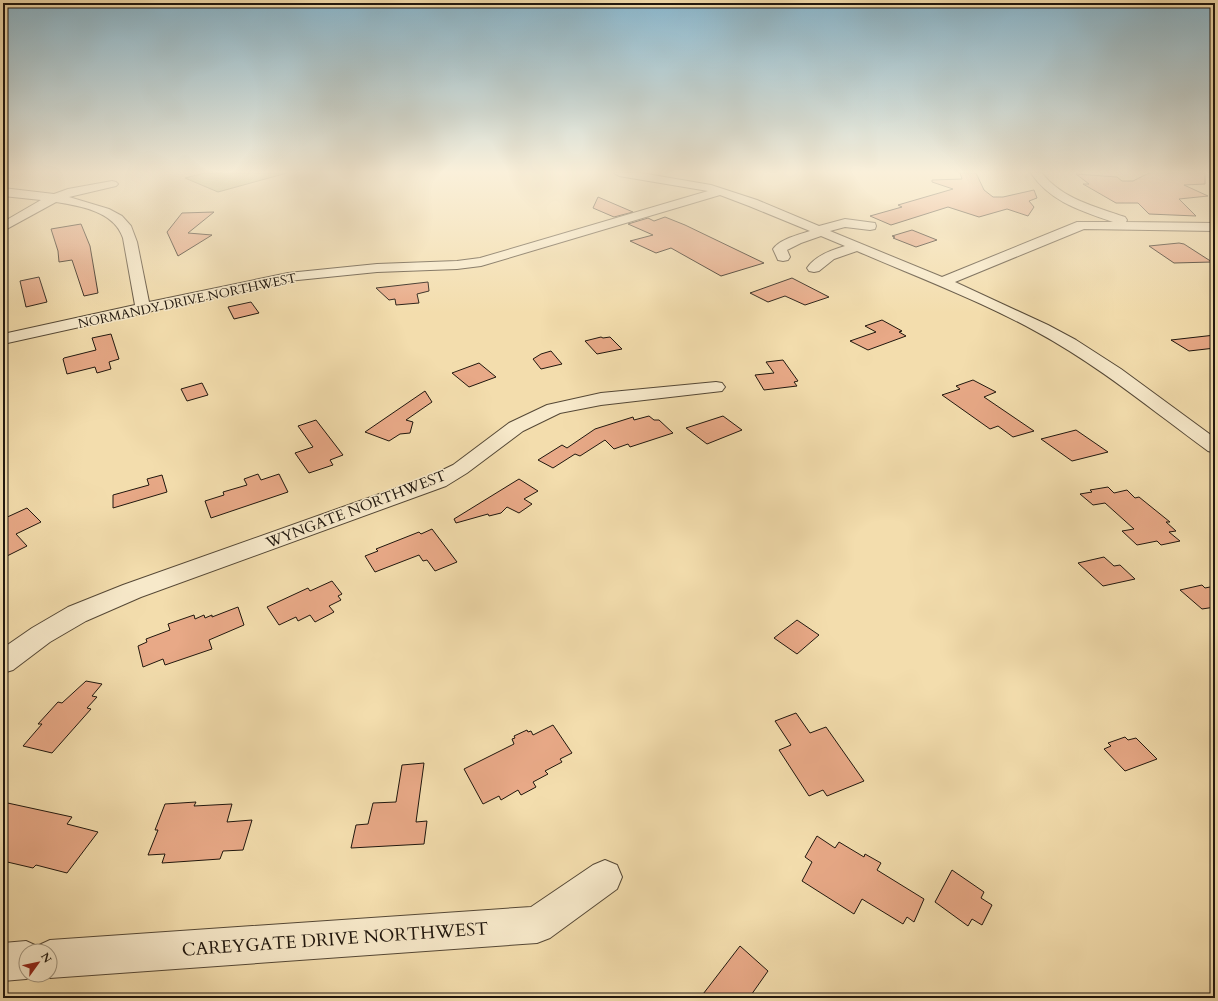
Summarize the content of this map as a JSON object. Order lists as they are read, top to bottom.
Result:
{
  "streets": {
    "street": ["NORMANDY DRIVE NORTHWEST", "WYNGATE NORTHWEST", "CAREYGATE DRIVE NORTHWEST"]
  },
  "north": "top right"
}
